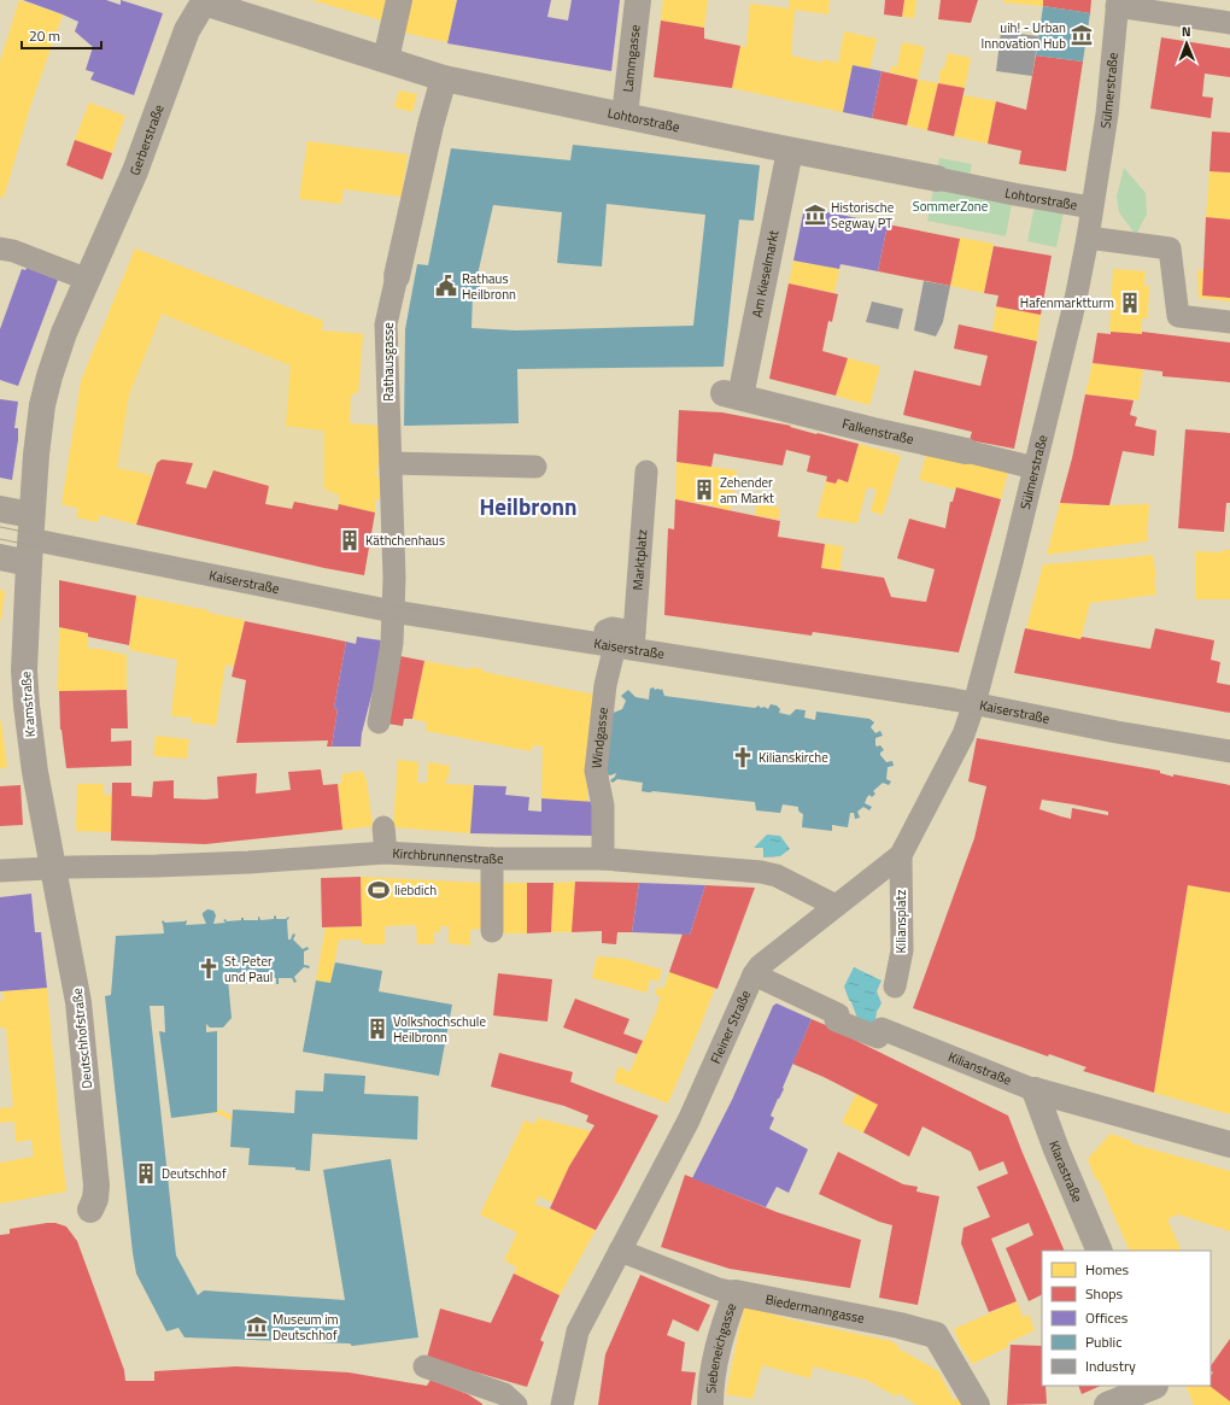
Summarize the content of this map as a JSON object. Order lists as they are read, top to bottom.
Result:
{
  "streets": {
    "street": [
      "Lammgasse",
      "Sülmerstraße",
      "Lohtorstraße",
      "Gerberstraße",
      "Am Kieselmarkt",
      "Rathausgasse",
      "Falkenstraße",
      "Marktplatz",
      "Kaiserstraße",
      "Kramstraße",
      "Windgasse",
      "Kirchbrunnenstraße",
      "Kiliansplatz",
      "Fleiner Straße",
      "Deutschhofstraße",
      "Kilianstraße",
      "Klarastraße",
      "Biedermanngasse",
      "Siebeneichgasse"
    ]
  },
  "crossings": [
    ["Lammgasse", "Lohtorstraße"],
    ["Sülmerstraße", "Lohtorstraße"],
    ["Sülmerstraße", "Falkenstraße"],
    ["Sülmerstraße", "Kaiserstraße"],
    ["Sülmerstraße", "Fleiner Straße"],
    ["Lohtorstraße", "Gerberstraße"],
    ["Lohtorstraße", "Am Kieselmarkt"],
    ["Lohtorstraße", "Rathausgasse"],
    ["Gerberstraße", "Kaiserstraße"],
    ["Gerberstraße", "Kramstraße"],
    ["Am Kieselmarkt", "Falkenstraße"],
    ["Rathausgasse", "Kaiserstraße"],
    ["Marktplatz", "Kaiserstraße"],
    ["Marktplatz", "Windgasse"],
    ["Kaiserstraße", "Kramstraße"],
    ["Kaiserstraße", "Windgasse"],
    ["Kaiserstraße", "Fleiner Straße"],
    ["Kramstraße", "Kirchbrunnenstraße"],
    ["Kramstraße", "Deutschhofstraße"],
    ["Windgasse", "Kirchbrunnenstraße"],
    ["Kirchbrunnenstraße", "Fleiner Straße"],
    ["Kirchbrunnenstraße", "Deutschhofstraße"],
    ["Kiliansplatz", "Fleiner Straße"],
    ["Fleiner Straße", "Kilianstraße"],
    ["Fleiner Straße", "Biedermanngasse"],
    ["Kilianstraße", "Klarastraße"],
    ["Biedermanngasse", "Siebeneichgasse"]
  ],
  "districts": ["Heilbronn"],
  "parks": ["SommerZone"],
  "places": {
    "museum": ["uih! - Urban Innovation Hub", "Historische Segway PT", "Museum im Deutschhof"],
    "public building": ["Rathaus Heilbronn"],
    "building": [
      "Hafenmarktturm",
      "Zehender am Markt",
      "Käthchenhaus",
      "Volkshochschule Heilbronn",
      "Deutschhof"
    ],
    "church": ["Kilianskirche", "St. Peter und Paul"],
    "sports": ["liebdich"]
  },
  "legend": [
    "Homes",
    "Shops",
    "Offices",
    "Public",
    "Industry"
  ],
  "scale_bar": "20 m",
  "north": "top"
}
